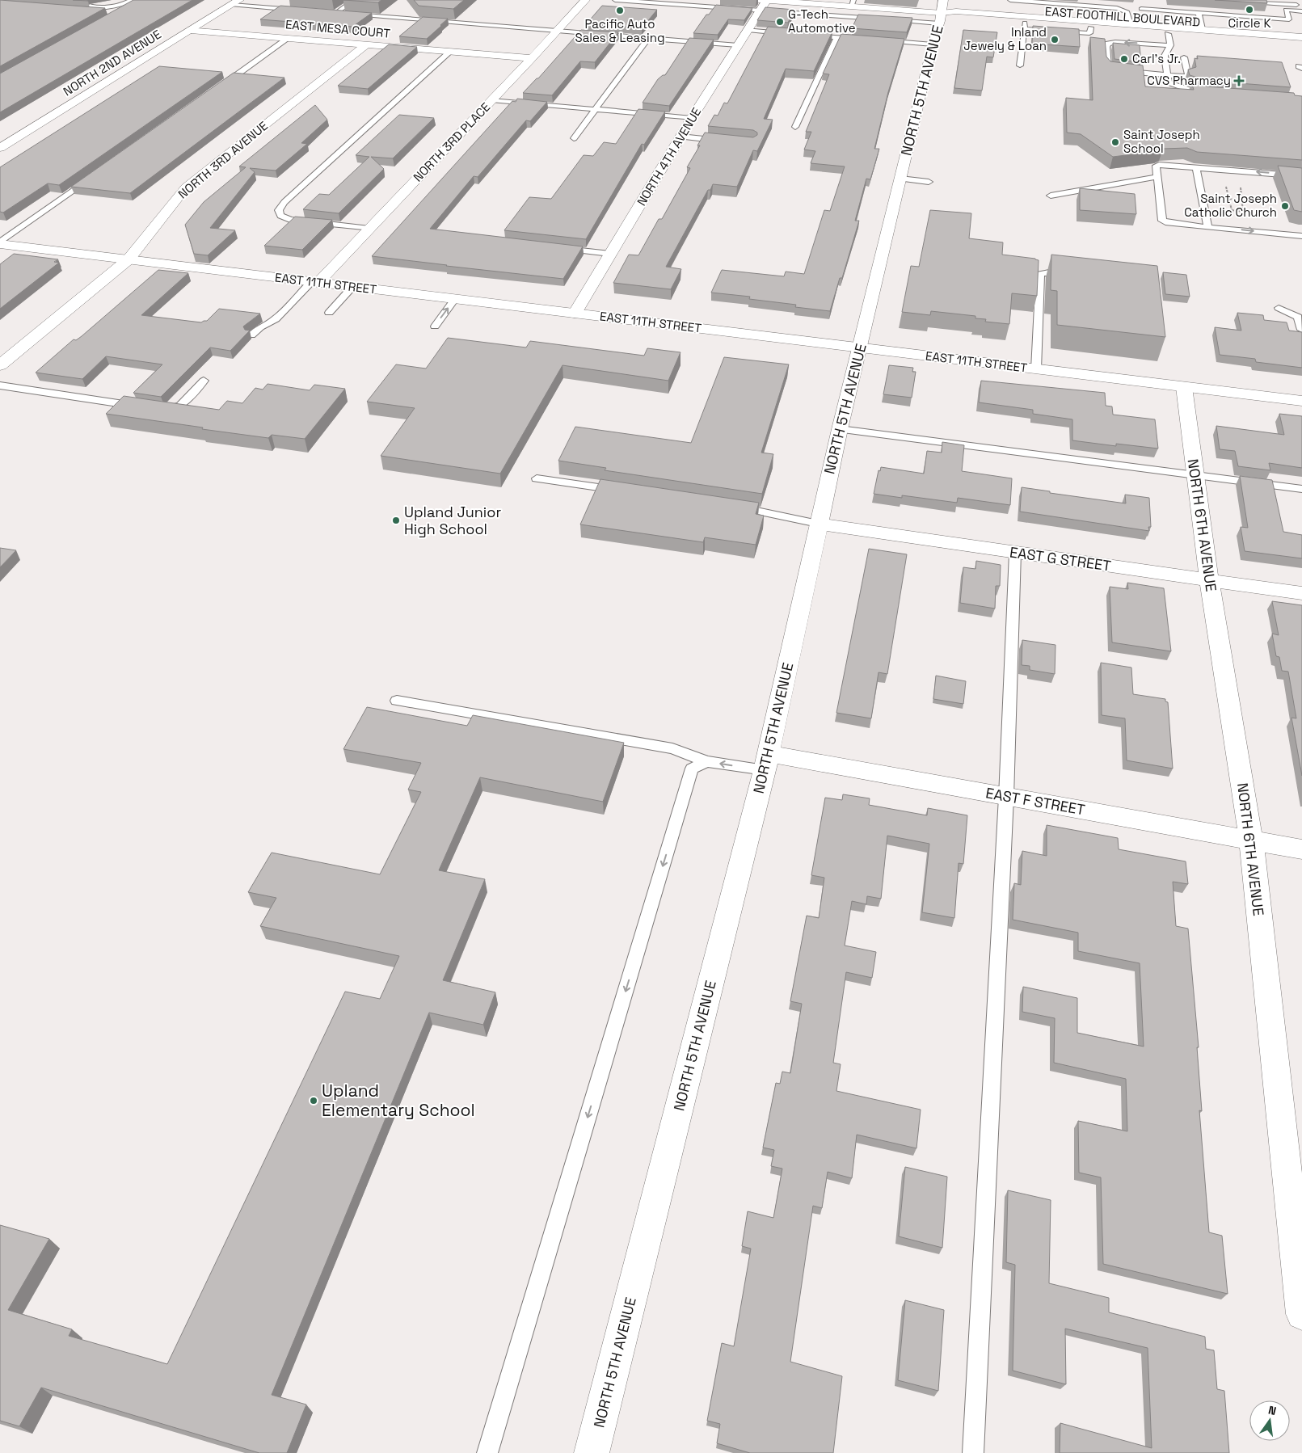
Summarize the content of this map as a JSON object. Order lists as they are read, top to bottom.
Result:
{
  "streets": {
    "street": [
      "EAST FOOTHILL BOULEVARD",
      "EAST MESA COURT",
      "NORTH 2ND AVENUE",
      "NORTH 5TH AVENUE",
      "NORTH 3RD PLACE",
      "NORTH 4TH AVENUE",
      "NORTH 3RD AVENUE",
      "EAST 11TH STREET",
      "NORTH 6TH AVENUE",
      "EAST G STREET",
      "EAST F STREET"
    ]
  },
  "crossings": [
    ["EAST FOOTHILL BOULEVARD", "NORTH 5TH AVENUE"],
    ["EAST FOOTHILL BOULEVARD", "NORTH 4TH AVENUE"],
    ["EAST MESA COURT", "NORTH 2ND AVENUE"],
    ["EAST MESA COURT", "NORTH 3RD PLACE"],
    ["EAST MESA COURT", "NORTH 3RD AVENUE"],
    ["NORTH 5TH AVENUE", "EAST 11TH STREET"],
    ["NORTH 5TH AVENUE", "EAST G STREET"],
    ["NORTH 5TH AVENUE", "EAST F STREET"],
    ["NORTH 3RD PLACE", "EAST 11TH STREET"],
    ["NORTH 4TH AVENUE", "EAST 11TH STREET"],
    ["NORTH 3RD AVENUE", "EAST 11TH STREET"],
    ["EAST 11TH STREET", "NORTH 6TH AVENUE"],
    ["NORTH 6TH AVENUE", "EAST G STREET"],
    ["NORTH 6TH AVENUE", "EAST F STREET"]
  ],
  "places": {
    "other": [
      "Circle K",
      "Pacific Auto Sales & Leasing",
      "G-Tech Automotive",
      "Inland Jewely & Loan",
      "Carl's Jr.",
      "Saint Joseph School",
      "Saint Joseph Catholic Church",
      "Upland Junior High School",
      "Upland Elementary School"
    ],
    "health": ["CVS Pharmacy"]
  },
  "north": "top"
}
